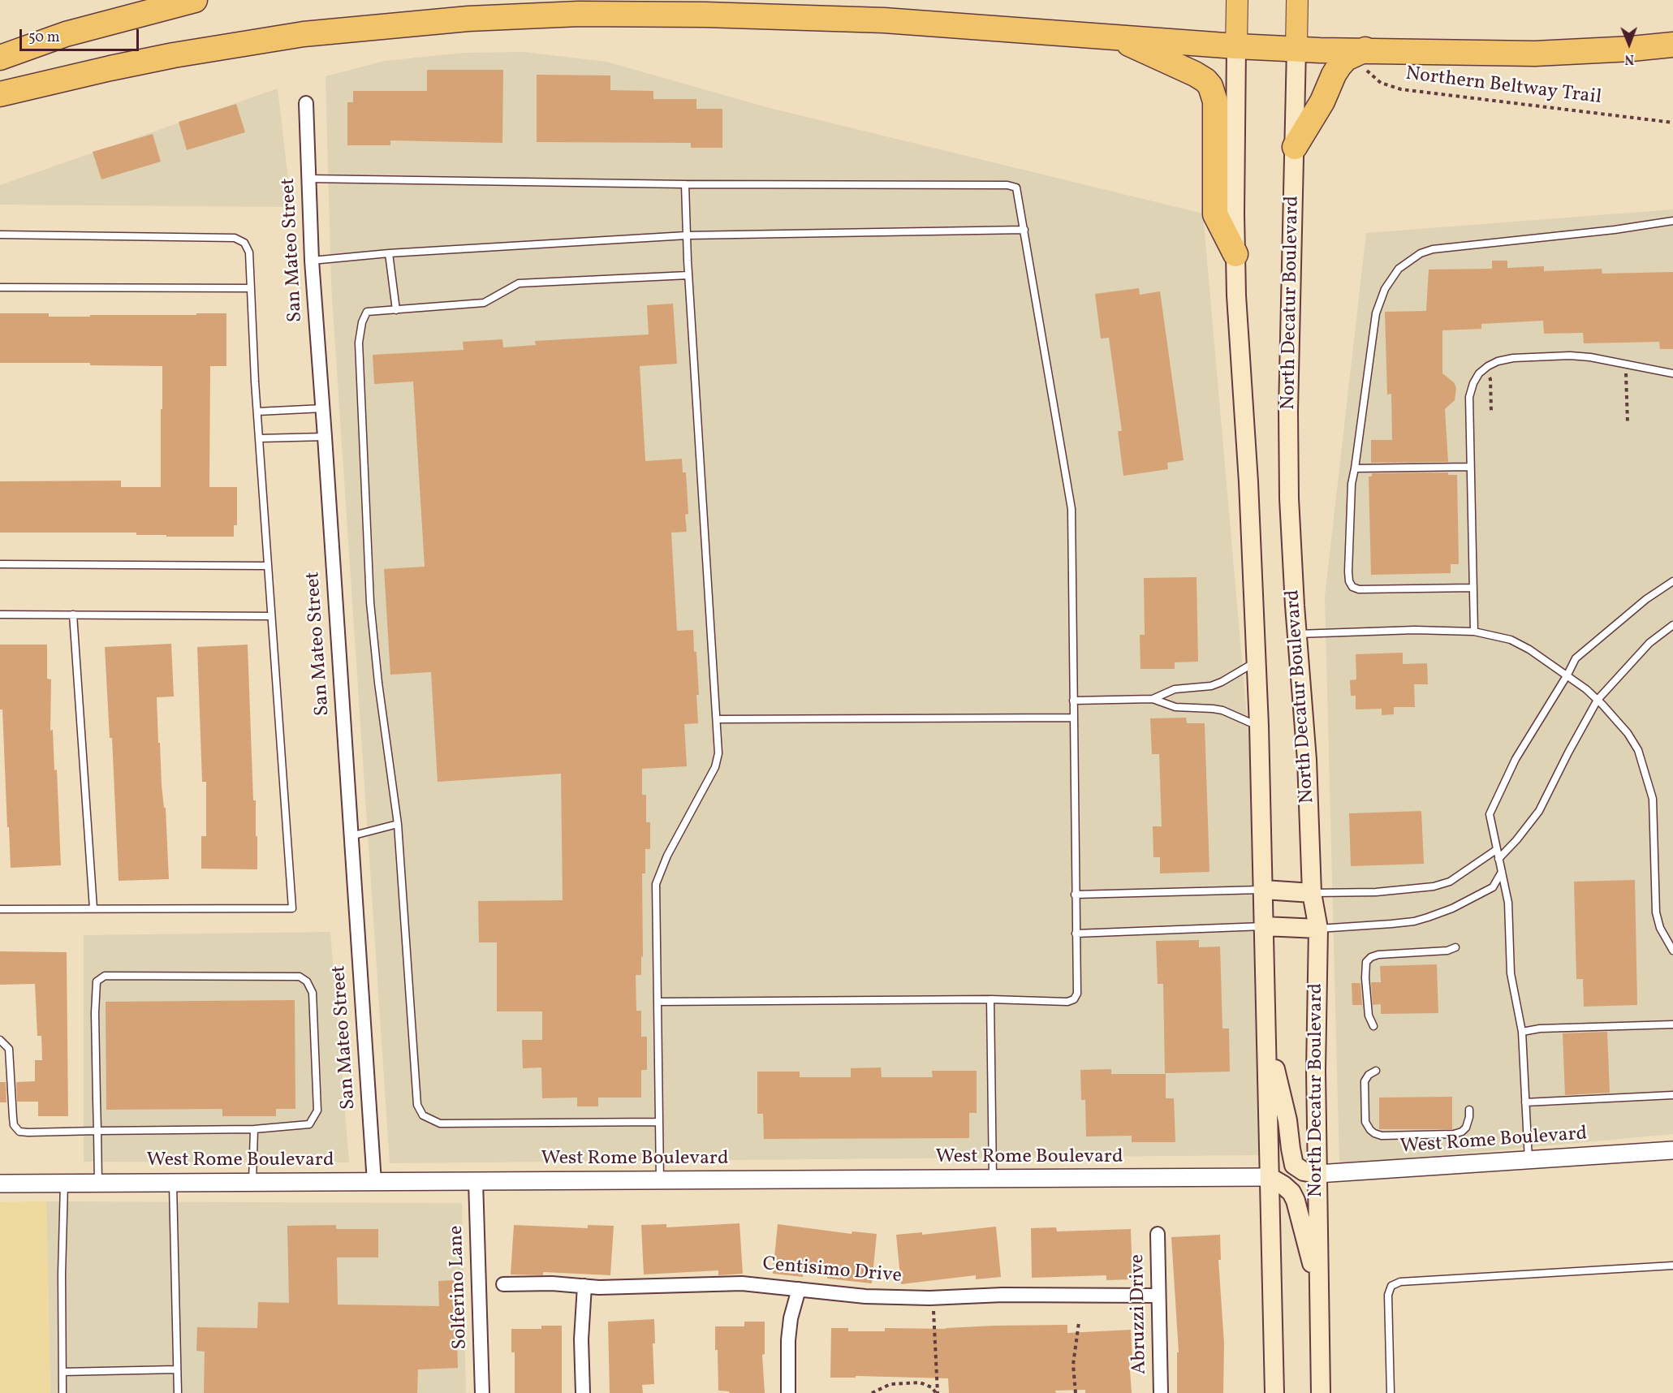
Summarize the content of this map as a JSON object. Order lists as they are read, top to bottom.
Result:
{
  "streets": {
    "main road": ["North Decatur Boulevard"],
    "street": [
      "San Mateo Street",
      "West Rome Boulevard",
      "Centisimo Drive",
      "Solferino Lane",
      "Abruzzi Drive"
    ],
    "path": ["Northern Beltway Trail"]
  },
  "crossings": [
    ["San Mateo Street", "West Rome Boulevard"],
    ["North Decatur Boulevard", "West Rome Boulevard"],
    ["West Rome Boulevard", "Solferino Lane"],
    ["Centisimo Drive", "Abruzzi Drive"]
  ],
  "scale_bar": "50 m",
  "north": "bottom"
}
